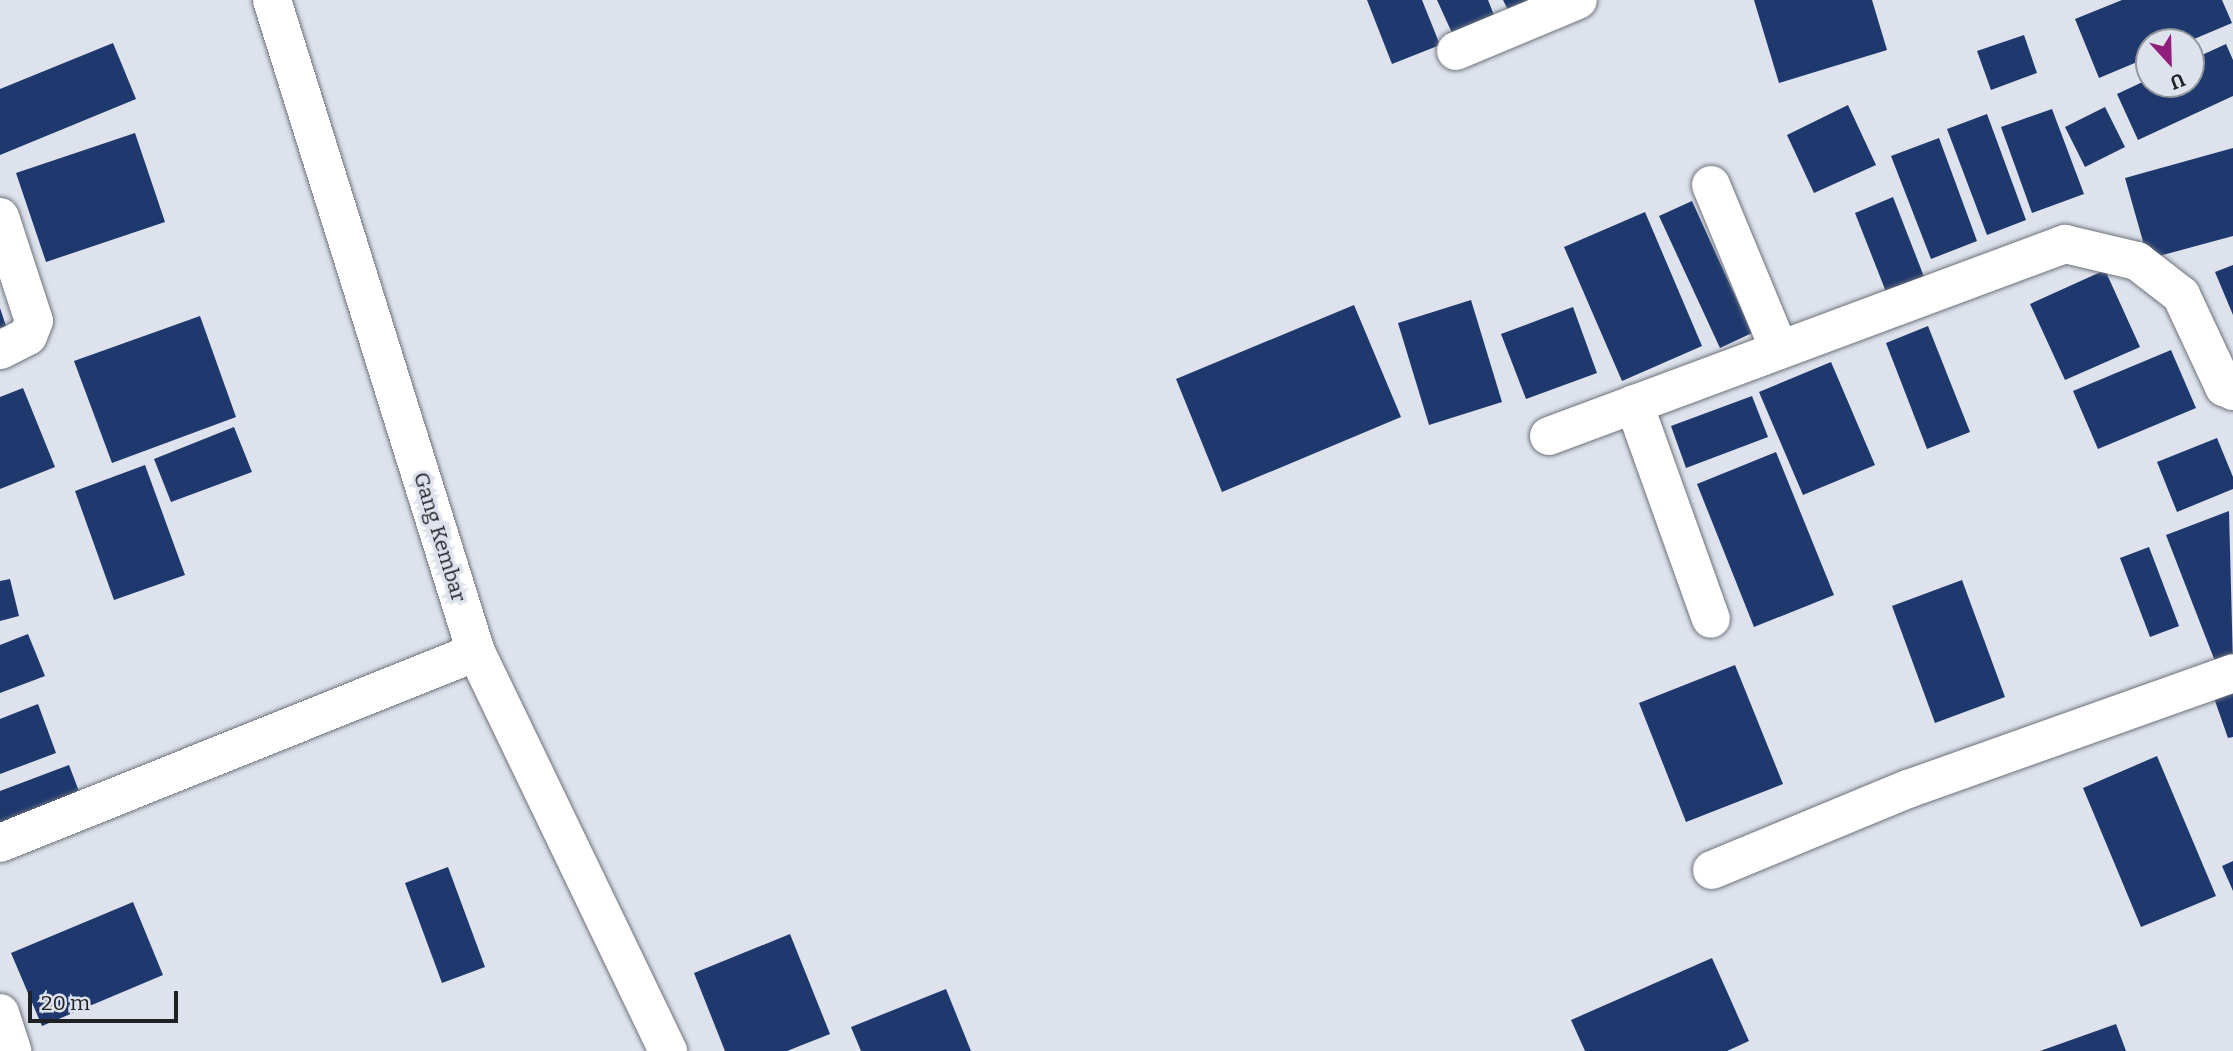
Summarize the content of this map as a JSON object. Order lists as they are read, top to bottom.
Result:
{
  "streets": {
    "street": ["Gang Kembar"]
  },
  "scale_bar": "20 m",
  "north": "bottom"
}
